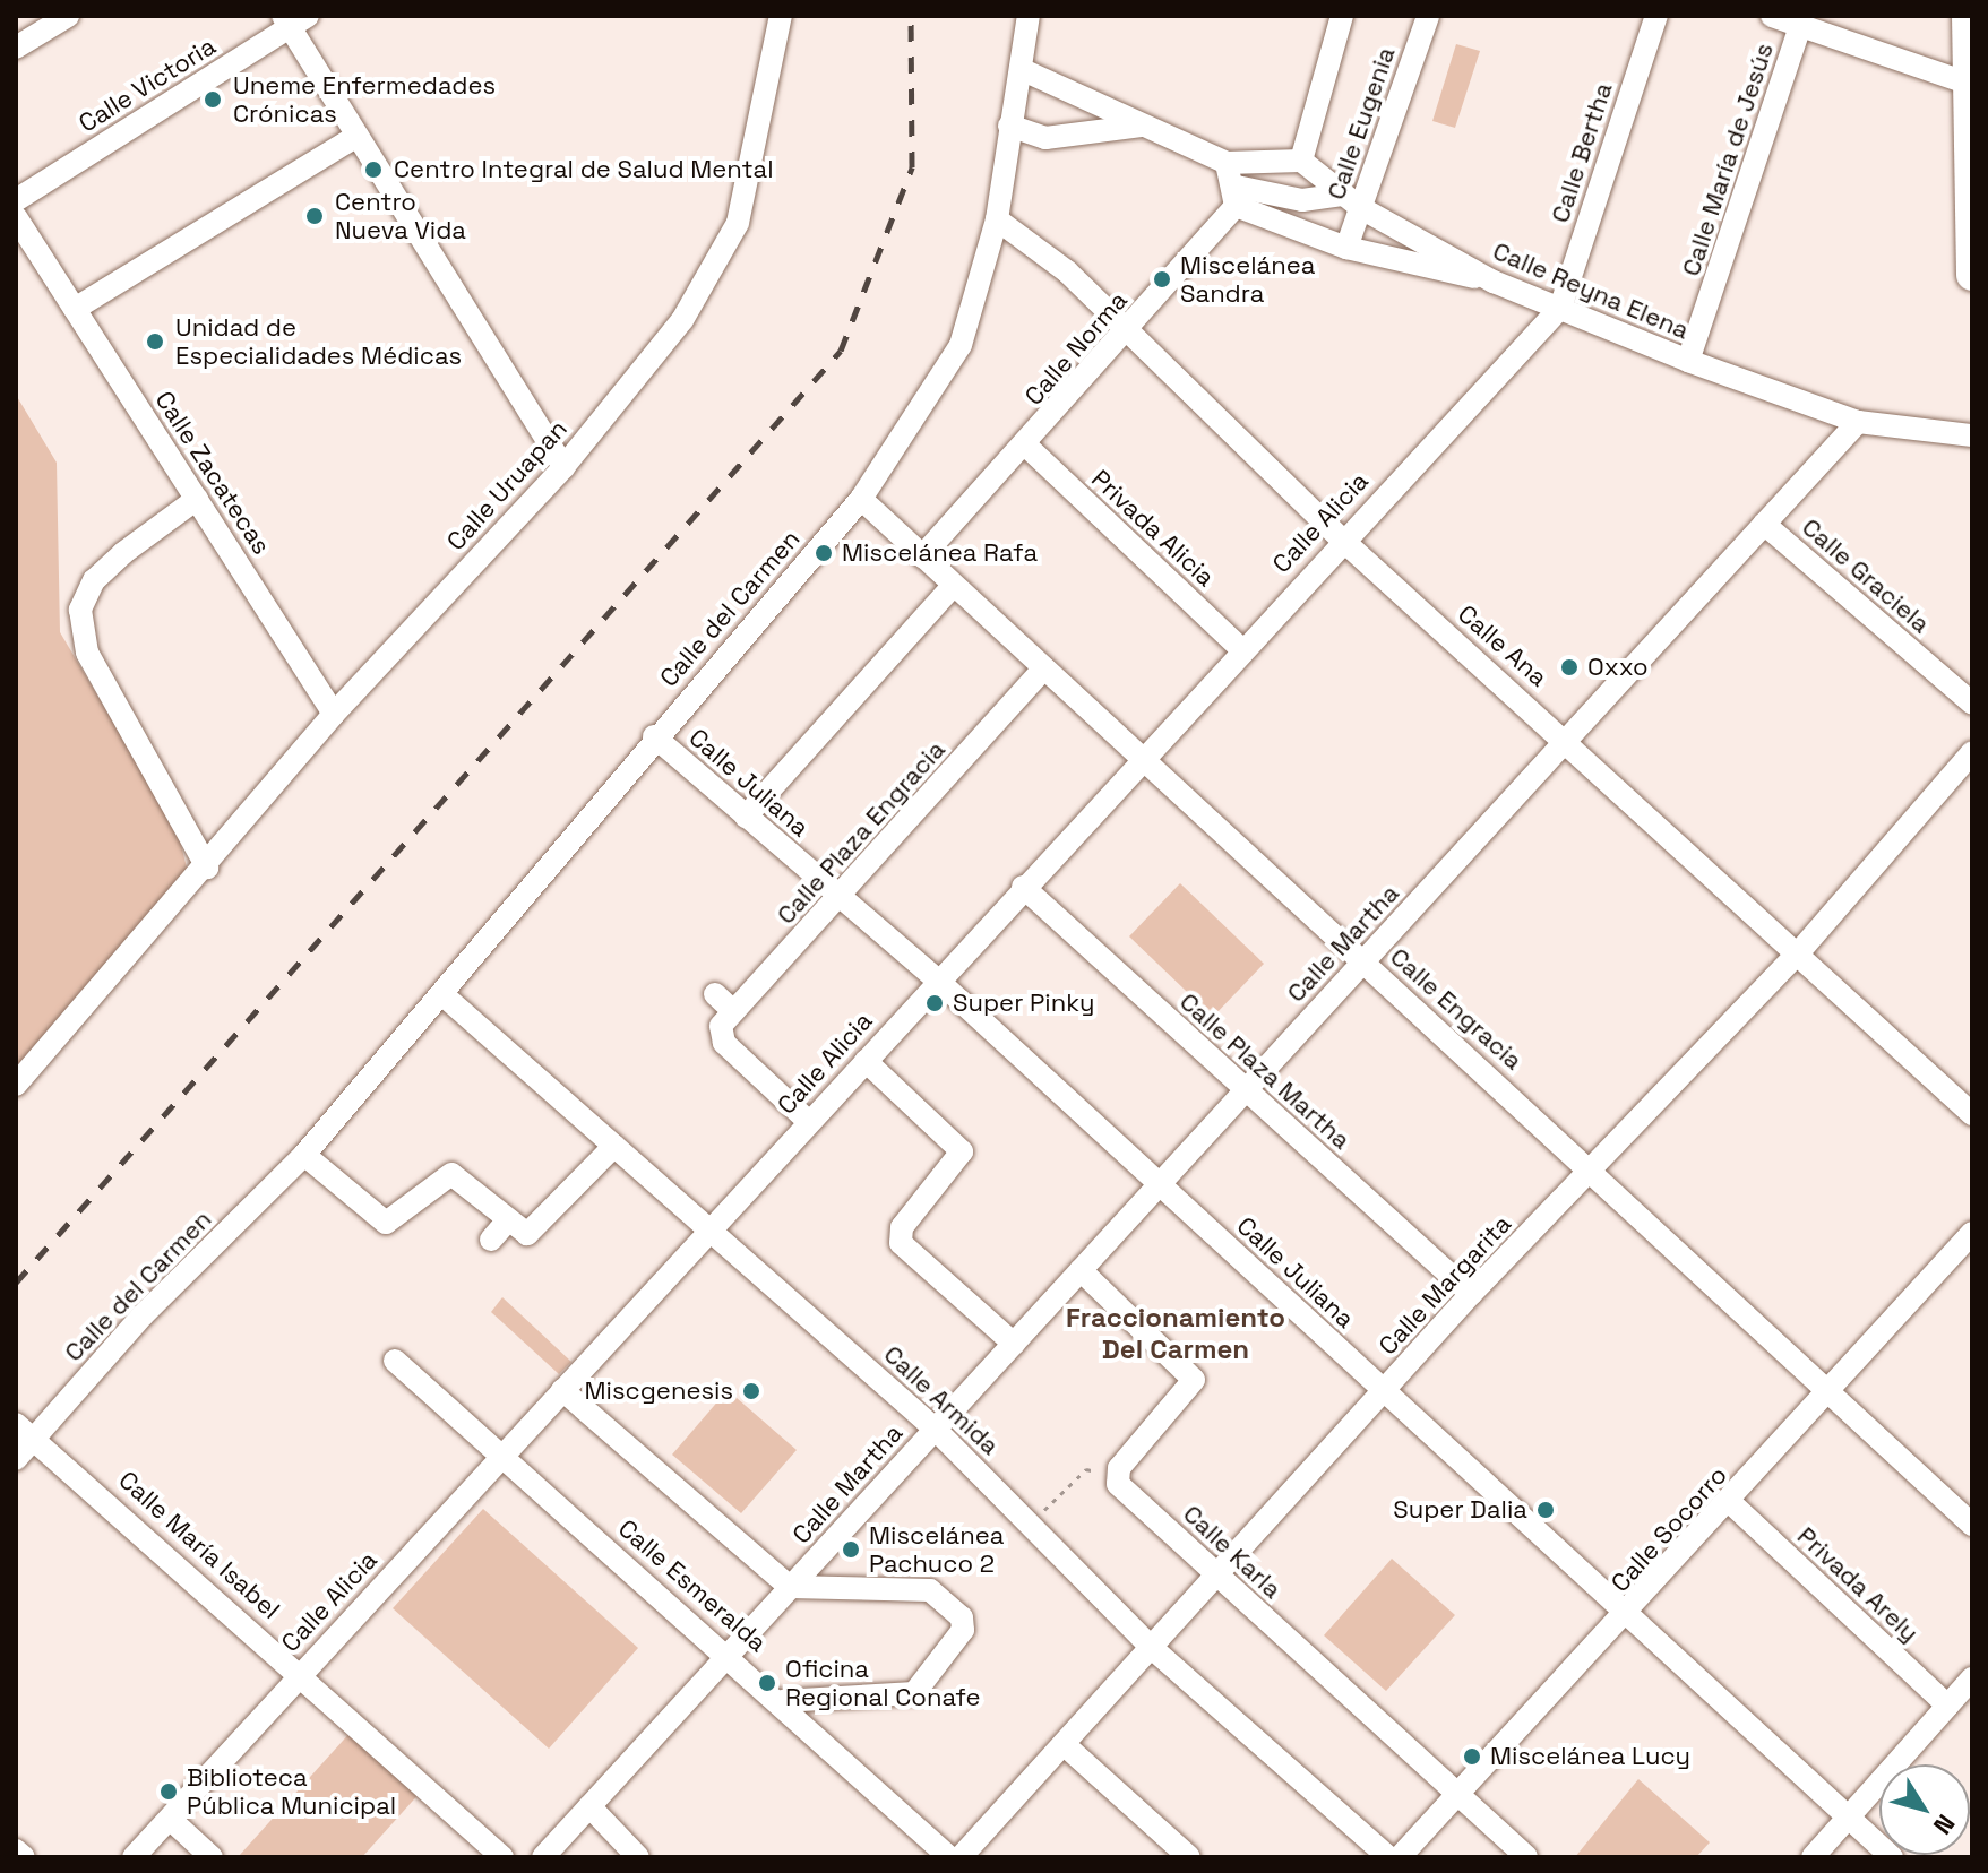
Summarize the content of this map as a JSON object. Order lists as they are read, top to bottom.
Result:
{
  "streets": {
    "street": [
      "Calle Victoria",
      "Calle Eugenia",
      "Calle Bertha",
      "Calle María de Jesús",
      "Calle Reyna Elena",
      "Calle Norma",
      "Calle Zacatecas",
      "Calle Uruapan",
      "Calle Alicia",
      "Privada Alicia",
      "Calle Graciela",
      "Calle del Carmen",
      "Calle Ana",
      "Calle Juliana",
      "Calle Plaza Engracia",
      "Calle Martha",
      "Calle Engracia",
      "Calle Plaza Martha",
      "Calle Margarita",
      "Calle Armida",
      "Calle Socorro",
      "Calle María Isabel",
      "Calle Karla",
      "Privada Arely",
      "Calle Esmeralda"
    ]
  },
  "crossings": [
    ["Calle Eugenia", "Calle Reyna Elena"],
    ["Calle Bertha", "Calle Reyna Elena"],
    ["Calle Bertha", "Calle Alicia"],
    ["Calle María de Jesús", "Calle Reyna Elena"],
    ["Calle Reyna Elena", "Calle Alicia"],
    ["Calle Reyna Elena", "Calle Martha"],
    ["Calle Norma", "Privada Alicia"],
    ["Calle Norma", "Calle Ana"],
    ["Calle Norma", "Calle Engracia"],
    ["Calle Zacatecas", "Calle Uruapan"],
    ["Calle Alicia", "Privada Alicia"],
    ["Calle Alicia", "Calle Ana"],
    ["Calle Alicia", "Calle Juliana"],
    ["Calle Alicia", "Calle Plaza Engracia"],
    ["Calle Alicia", "Calle Engracia"],
    ["Calle Alicia", "Calle Plaza Martha"],
    ["Calle Alicia", "Calle Armida"],
    ["Calle Alicia", "Calle María Isabel"],
    ["Calle Alicia", "Calle Esmeralda"],
    ["Calle Graciela", "Calle Martha"],
    ["Calle del Carmen", "Calle Ana"],
    ["Calle del Carmen", "Calle Juliana"],
    ["Calle del Carmen", "Calle Engracia"],
    ["Calle del Carmen", "Calle Armida"],
    ["Calle del Carmen", "Calle María Isabel"],
    ["Calle Ana", "Calle Martha"],
    ["Calle Ana", "Calle Margarita"],
    ["Calle Juliana", "Calle Plaza Engracia"],
    ["Calle Juliana", "Calle Martha"],
    ["Calle Juliana", "Calle Margarita"],
    ["Calle Juliana", "Calle Socorro"],
    ["Calle Plaza Engracia", "Calle Engracia"],
    ["Calle Martha", "Calle Engracia"],
    ["Calle Martha", "Calle Plaza Martha"],
    ["Calle Martha", "Calle Armida"],
    ["Calle Martha", "Calle Esmeralda"],
    ["Calle Engracia", "Calle Margarita"],
    ["Calle Engracia", "Calle Socorro"],
    ["Calle Plaza Martha", "Calle Margarita"],
    ["Calle Margarita", "Calle Armida"],
    ["Calle Margarita", "Calle Karla"],
    ["Calle Socorro", "Calle Karla"],
    ["Calle Socorro", "Privada Arely"]
  ],
  "districts": ["Fraccionamiento Del Carmen"],
  "places": [
    "Uneme Enfermedades Crónicas",
    "Centro Integral de Salud Mental",
    "Centro Nueva Vida",
    "Miscelánea Sandra",
    "Unidad de Especialidades Médicas",
    "Miscelánea Rafa",
    "Oxxo",
    "Super Pinky",
    "Miscgenesis",
    "Super Dalia",
    "Miscelánea Pachuco 2",
    "Oficina Regional Conafe",
    "Miscelánea Lucy",
    "Biblioteca Pública Municipal"
  ],
  "north": "bottom right"
}
